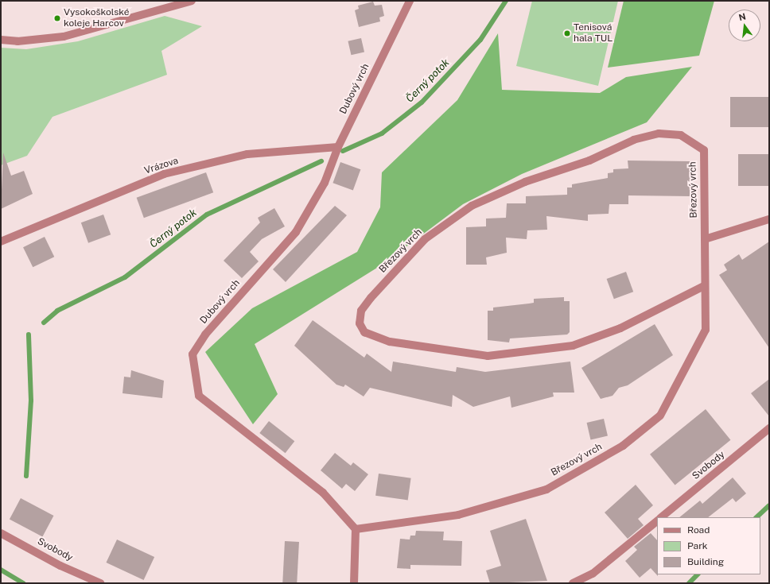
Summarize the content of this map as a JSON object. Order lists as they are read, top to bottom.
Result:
{
  "streets": {
    "street": [
      "Dubový vrch",
      "Vrázova",
      "Březový vrch",
      "Svobody"
    ]
  },
  "crossings": [
    ["Dubový vrch", "Vrázova"],
    ["Dubový vrch", "Březový vrch"]
  ],
  "water": ["Černý potok"],
  "places": ["Vysokoškolské koleje Harcov", "Tenisová hala TUL"],
  "legend": ["Road", "Park", "Building"],
  "north": "top"
}
